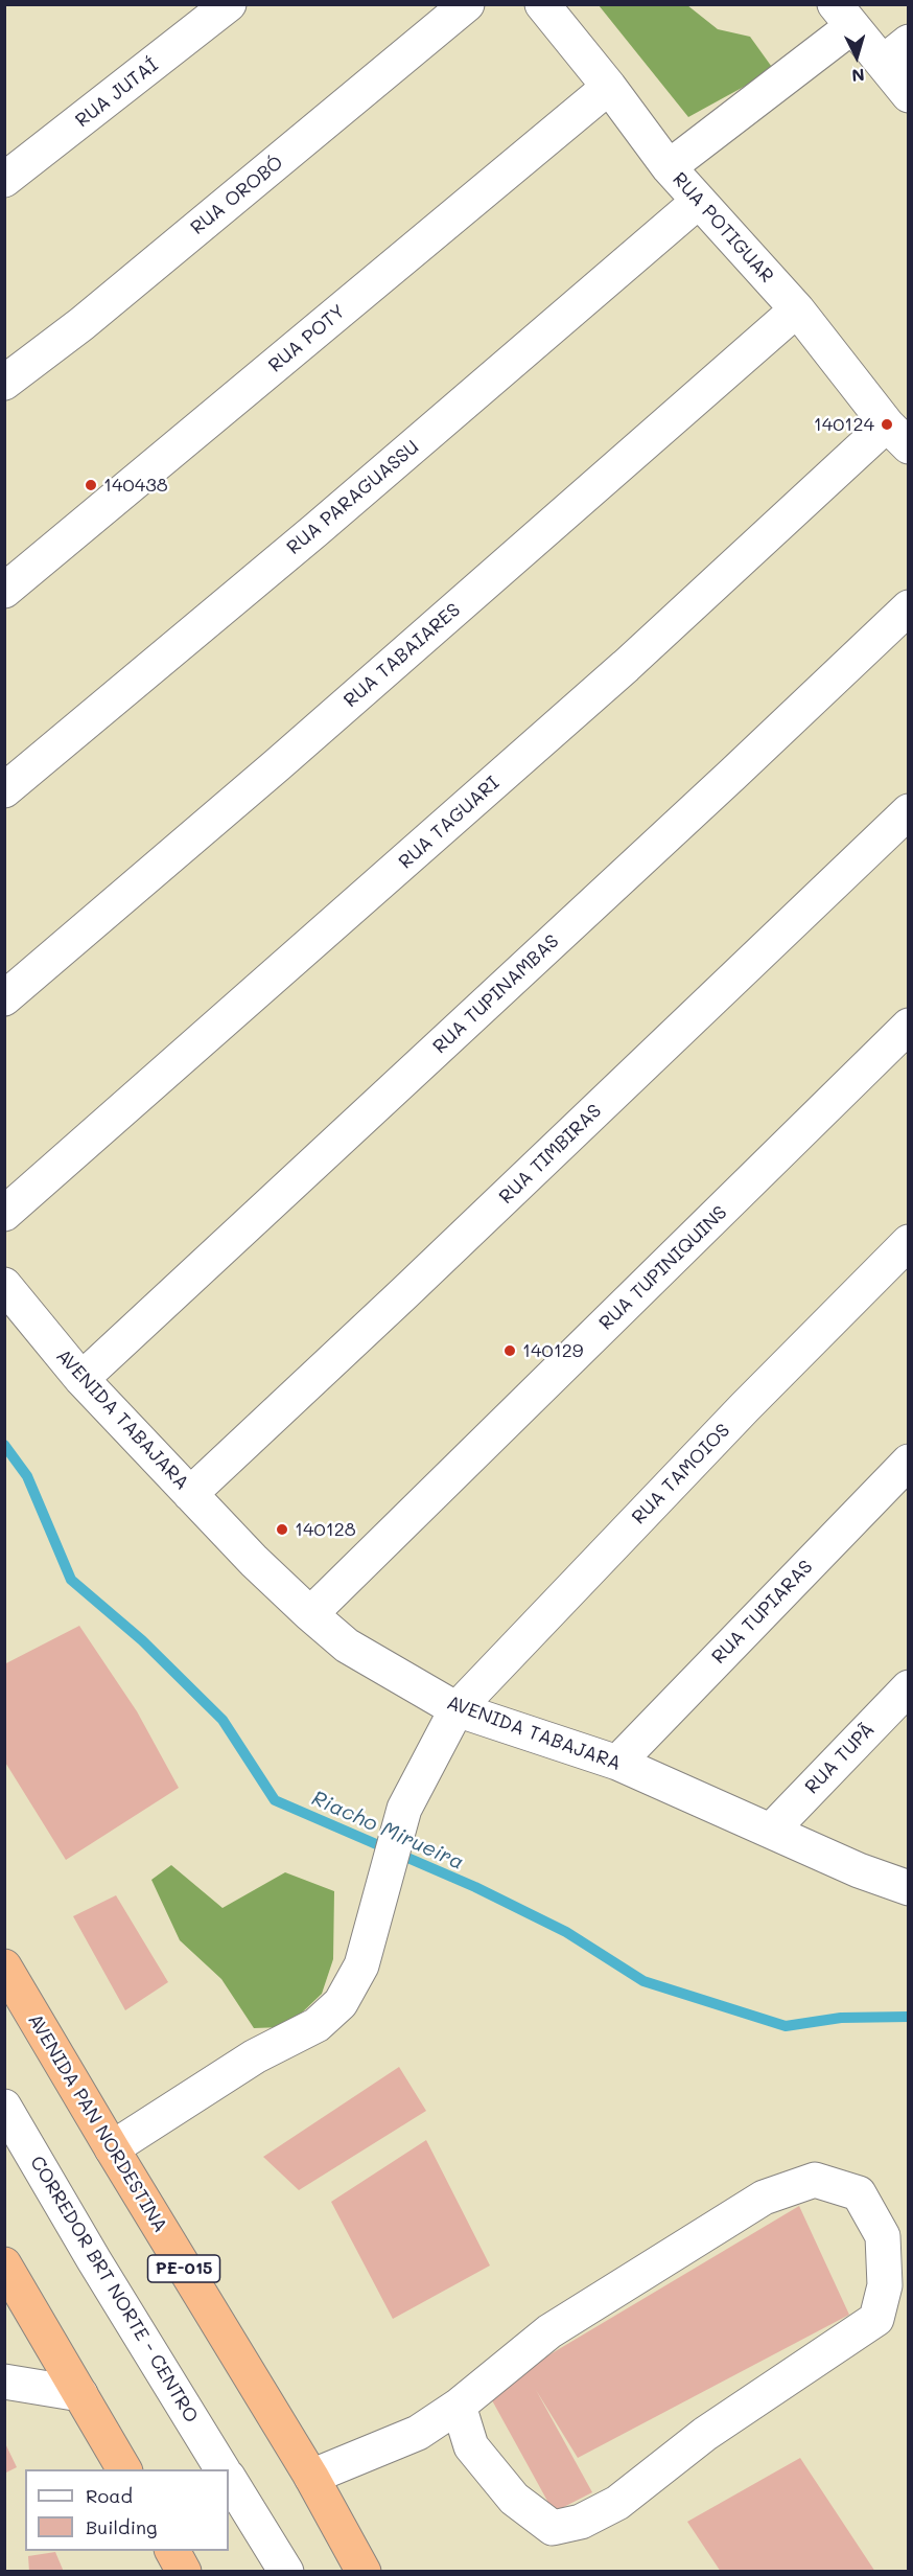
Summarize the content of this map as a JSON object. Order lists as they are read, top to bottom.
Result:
{
  "streets": {
    "highway": ["AVENIDA PAN NORDESTINA", "PE-015"],
    "street": [
      "RUA JUTAÍ",
      "RUA OROBÓ",
      "RUA POTIGUAR",
      "RUA POTY",
      "RUA PARAGUASSU",
      "RUA TABAIARES",
      "RUA TAGUARI",
      "RUA TUPINAMBAS",
      "RUA TIMBIRAS",
      "RUA TUPINIQUINS",
      "AVENIDA TABAJARA",
      "RUA TAMOIOS",
      "RUA TUPIARAS",
      "RUA TUPÃ",
      "CORREDOR BRT NORTE - CENTRO"
    ]
  },
  "crossings": [
    ["RUA POTIGUAR", "RUA POTY"],
    ["RUA POTIGUAR", "RUA PARAGUASSU"],
    ["RUA POTIGUAR", "RUA TABAIARES"],
    ["RUA POTIGUAR", "RUA TAGUARI"],
    ["RUA TUPINAMBAS", "AVENIDA TABAJARA"],
    ["RUA TIMBIRAS", "AVENIDA TABAJARA"],
    ["RUA TUPINIQUINS", "AVENIDA TABAJARA"],
    ["AVENIDA TABAJARA", "RUA TAMOIOS"],
    ["AVENIDA TABAJARA", "RUA TUPIARAS"],
    ["AVENIDA TABAJARA", "RUA TUPÃ"],
    ["RUA TAMOIOS", "AVENIDA PAN NORDESTINA"]
  ],
  "water": ["Riacho Mirueira"],
  "places": [
    "140124",
    "140438",
    "140129",
    "140128"
  ],
  "legend": ["Road", "Building"],
  "north": "bottom"
}
